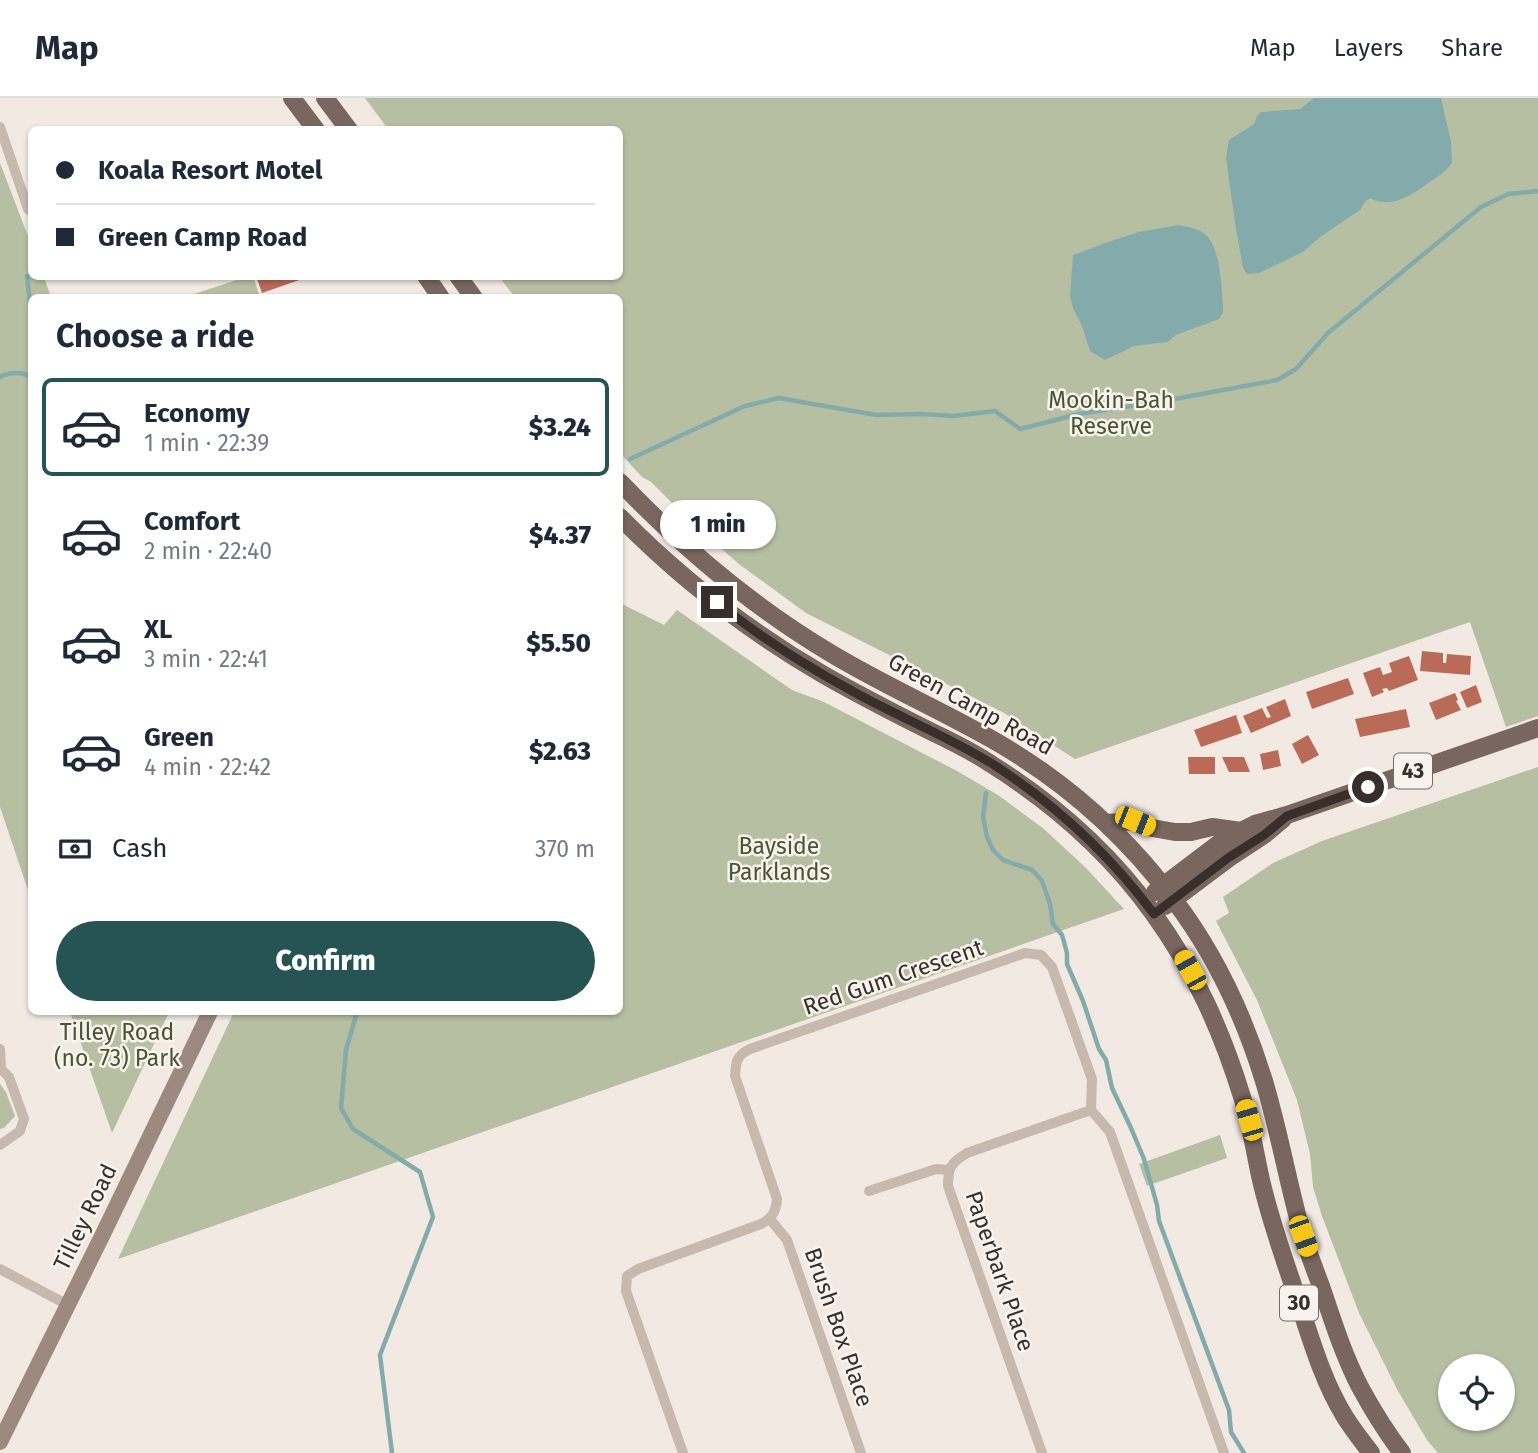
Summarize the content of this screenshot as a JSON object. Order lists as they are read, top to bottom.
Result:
{
  "streets": {
    "main road": [
      "Green Camp Road",
      "43",
      "Tilley Road",
      "30"
    ],
    "street": ["Red Gum Crescent", "Paperbark Place", "Brush Box Place"]
  },
  "crossings": [
    ["Green Camp Road", "43"],
    ["Red Gum Crescent", "Paperbark Place"],
    ["Red Gum Crescent", "Brush Box Place"]
  ],
  "parks": ["Mookin-Bah Reserve", "Bayside Parklands", "Tilley Road (no. 73) Park"],
  "page": {
    "header": "Map",
    "nav": ["Map", "Layers", "Share"],
    "banner": ["Koala Resort Motel", "Green Camp Road"],
    "heading": "Choose a ride",
    "list": [
      {
        "name": "Economy",
        "note": "1 min · 22:39",
        "value": "$3.24"
      },
      {
        "name": "Comfort",
        "note": "2 min · 22:40",
        "value": "$4.37"
      },
      {
        "name": "XL",
        "note": "3 min · 22:41",
        "value": "$5.50"
      },
      {
        "name": "Green",
        "note": "4 min · 22:42",
        "value": "$2.63"
      }
    ],
    "bubble": "1 min",
    "pay": ["Cash", "370 m"],
    "buttons": "Confirm"
  }
}
